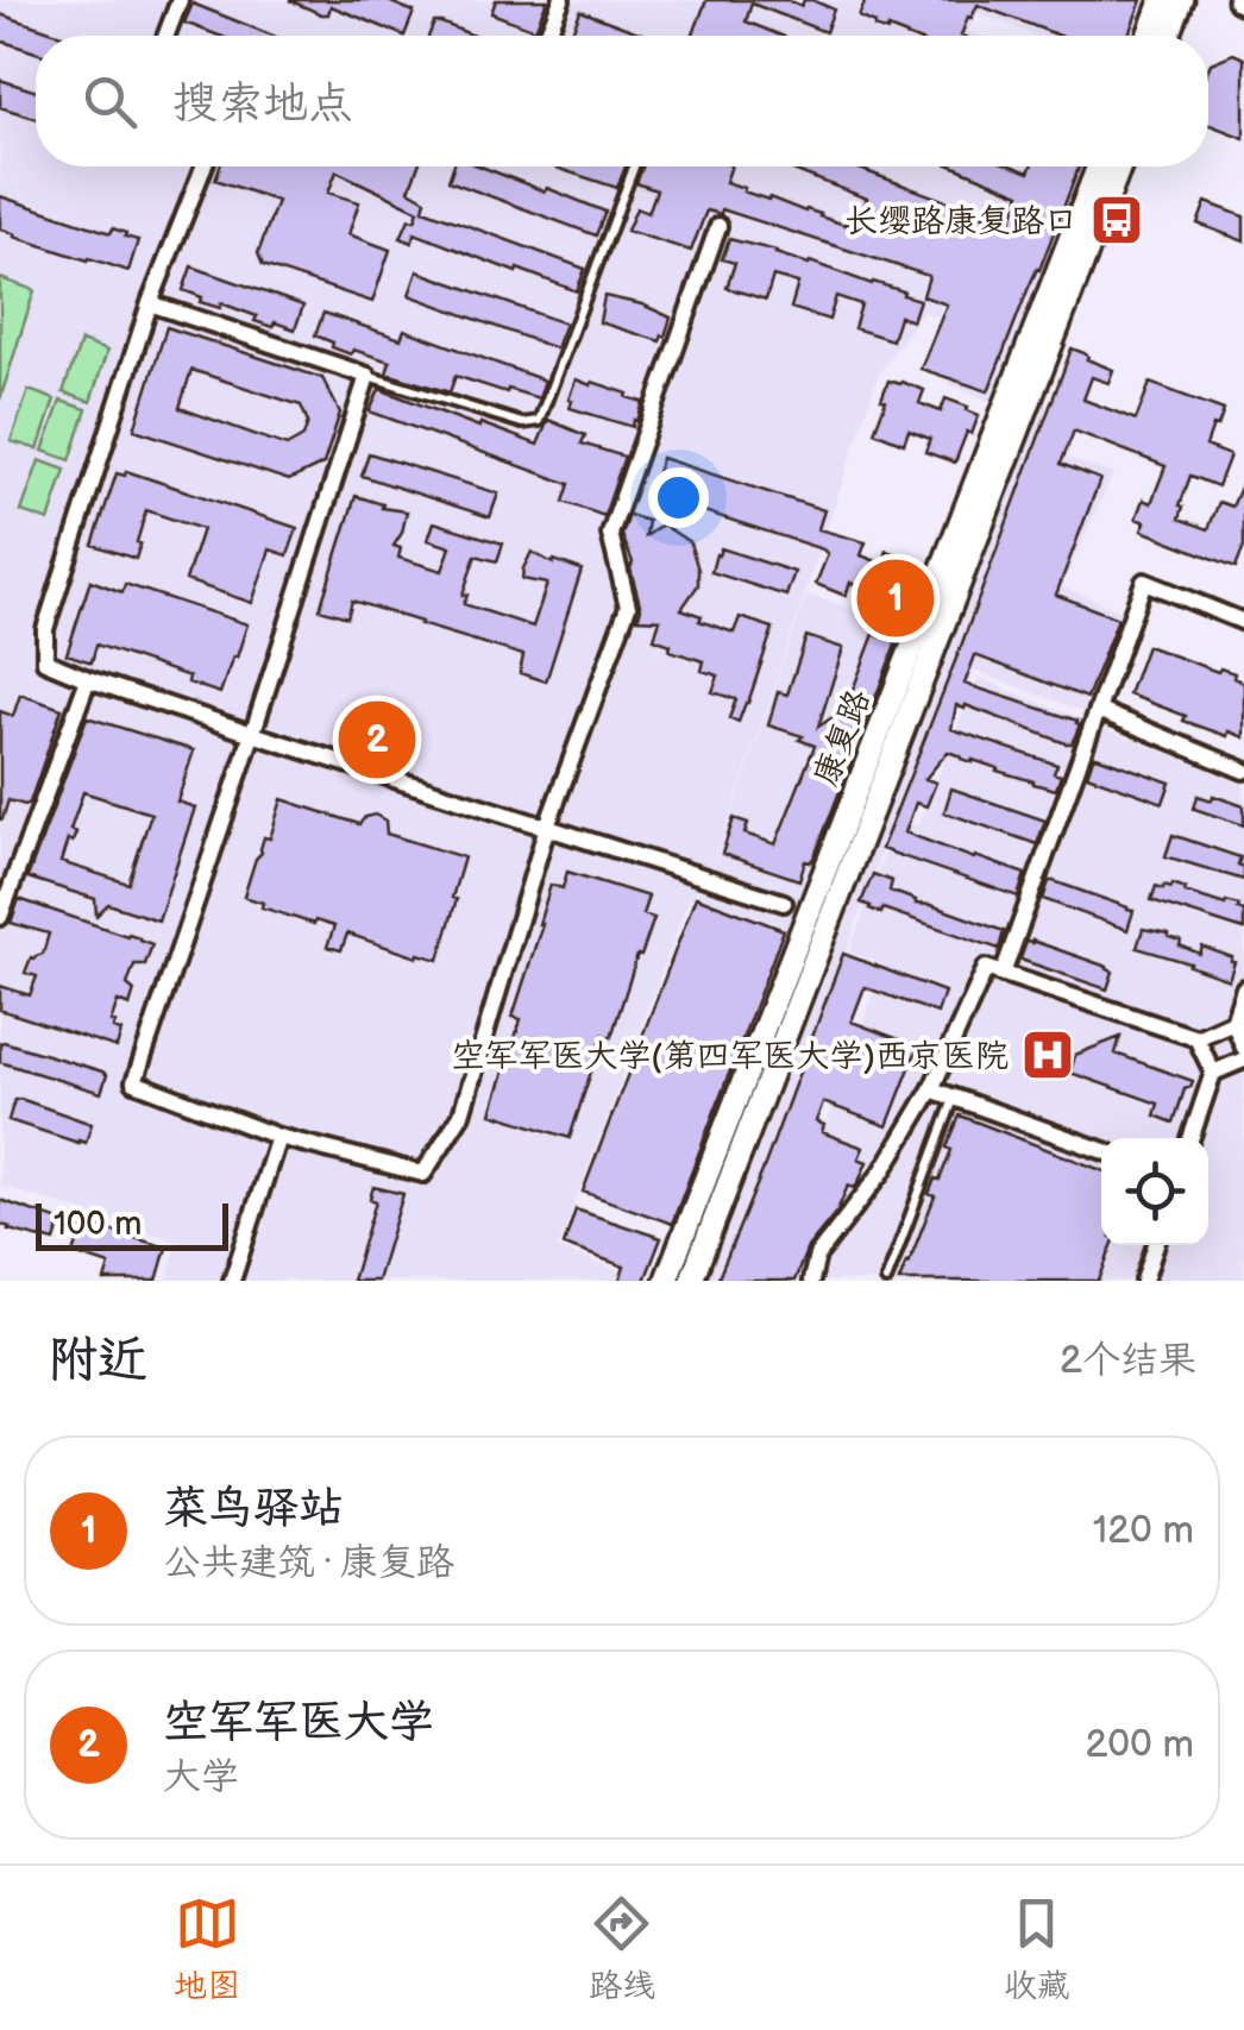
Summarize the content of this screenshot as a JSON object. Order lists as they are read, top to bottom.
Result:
{
  "streets": {
    "main road": ["康复路"]
  },
  "places": {
    "bus stop": ["长缨路康复路口"],
    "hospital": ["空军军医大学(第四军医大学)西京医院"]
  },
  "scale_bar": "100 m",
  "page": {
    "search": "搜索地点",
    "pins": ["1", "2"],
    "scale": "100 m",
    "heading": ["附近", "2个结果"],
    "list": [
      {
        "mark": "1",
        "name": "菜鸟驿站",
        "note": "公共建筑 · 康复路",
        "value": "120 m"
      },
      {
        "mark": "2",
        "name": "空军军医大学",
        "note": "大学",
        "value": "200 m"
      }
    ],
    "nav": ["地图", "路线", "收藏"]
  }
}
